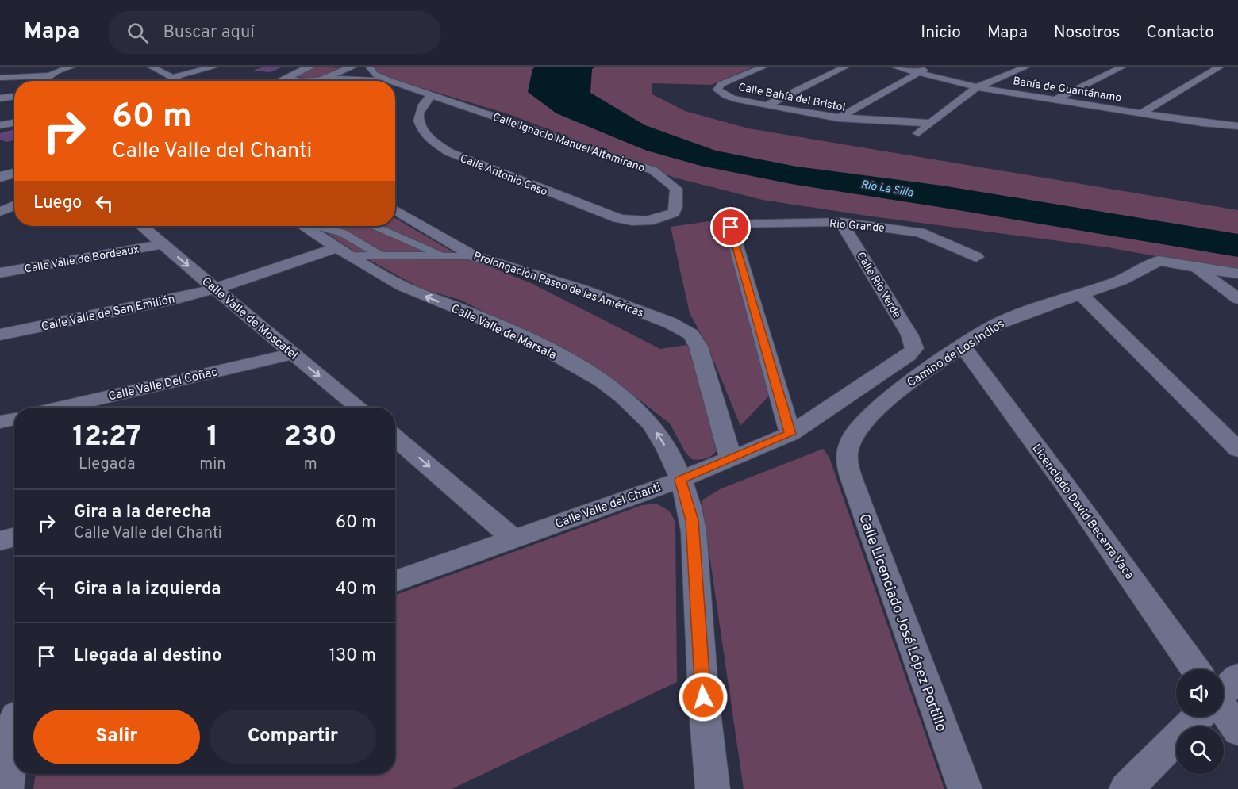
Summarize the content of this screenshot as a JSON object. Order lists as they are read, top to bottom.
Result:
{
  "streets": {
    "street": [
      "Bahía de Guantánamo",
      "Calle Bahía del Bristol",
      "Calle Ignacio Manuel Altamirano",
      "Calle Antonio Caso",
      "Rio Grande",
      "Calle Valle de Bordeaux",
      "Prolongación Paseo de las Américas",
      "Calle Río Verde",
      "Calle Valle de San Emilión",
      "Calle Valle de Moscatel",
      "Calle Valle de Marsala",
      "Camino de Los Indios",
      "Calle Valle Del Coñac",
      "Calle Valle del Chanti",
      "Licenciado David Becerra Vaca",
      "Calle Licenciado José López Portillo"
    ]
  },
  "crossings": [
    ["Calle Ignacio Manuel Altamirano", "Calle Antonio Caso"],
    ["Rio Grande", "Calle Río Verde"],
    ["Rio Grande", "Calle Valle del Chanti"],
    ["Calle Valle de Bordeaux", "Calle Valle de Moscatel"],
    ["Prolongación Paseo de las Américas", "Calle Valle del Chanti"],
    ["Calle Río Verde", "Calle Valle del Chanti"],
    ["Calle Valle de San Emilión", "Calle Valle de Moscatel"],
    ["Calle Valle de San Emilión", "Calle Valle de Marsala"],
    ["Calle Valle de Moscatel", "Calle Valle Del Coñac"],
    ["Calle Valle de Marsala", "Calle Valle del Chanti"],
    ["Camino de Los Indios", "Licenciado David Becerra Vaca"],
    ["Camino de Los Indios", "Calle Licenciado José López Portillo"]
  ],
  "water": ["Río La Silla"],
  "page": {
    "header": "Mapa",
    "search": "Buscar aquí",
    "nav": [
      "Inicio",
      "Mapa",
      "Nosotros",
      "Contacto"
    ],
    "turn": ["60 m", "Calle Valle del Chanti"],
    "then": "Luego",
    "eta": [
      "12:27",
      "Llegada",
      "1",
      "min",
      "230",
      "m"
    ],
    "list": [
      {
        "name": "Gira a la derecha",
        "note": "Calle Valle del Chanti",
        "value": "60 m"
      },
      {
        "name": "Gira a la izquierda",
        "value": "40 m"
      },
      {
        "name": "Llegada al destino",
        "value": "130 m"
      }
    ],
    "buttons": ["Salir", "Compartir"]
  }
}
